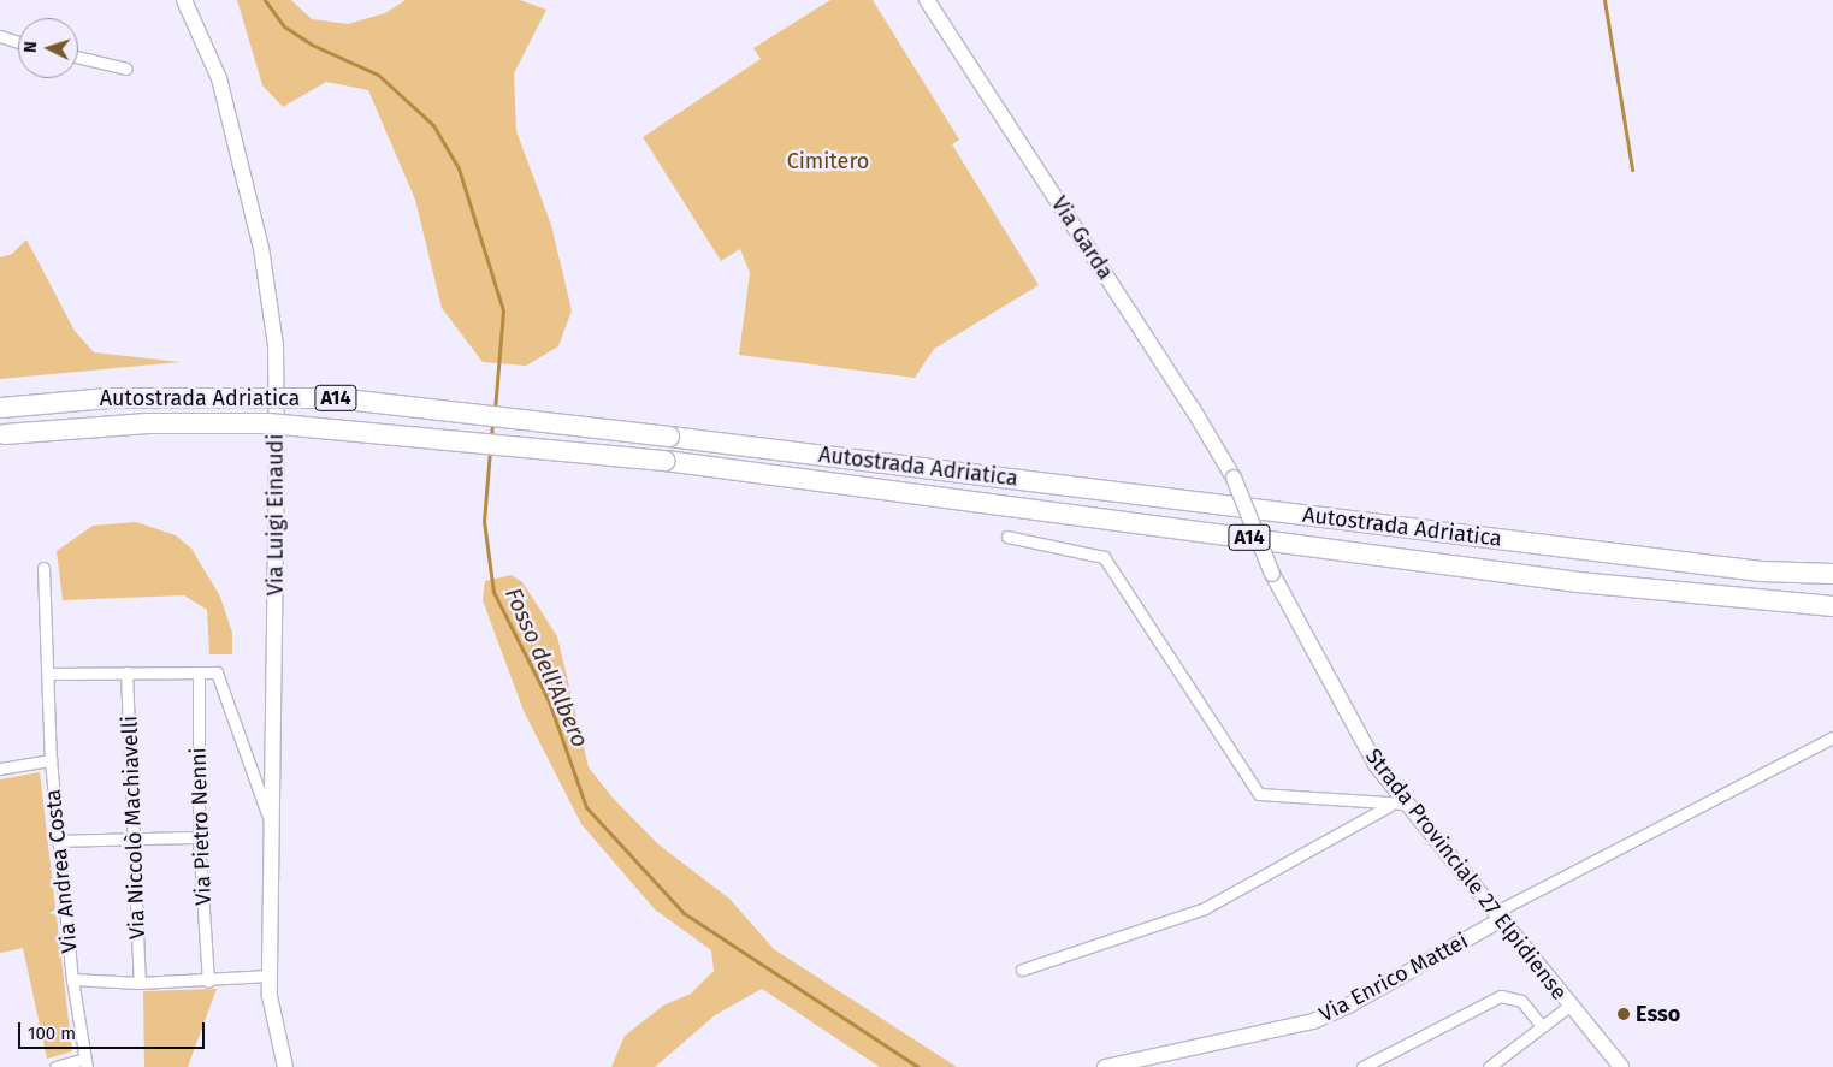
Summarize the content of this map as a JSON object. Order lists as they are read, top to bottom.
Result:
{
  "streets": {
    "highway": ["Autostrada Adriatica", "A14"],
    "street": [
      "Via Garda",
      "Via Luigi Einaudi",
      "Via Pietro Nenni",
      "Via Niccolò Machiavelli",
      "Via Andrea Costa",
      "Strada Provinciale 27 Elpidiense",
      "Via Enrico Mattei"
    ]
  },
  "crossings": [
    ["Via Garda", "Strada Provinciale 27 Elpidiense"],
    ["Via Luigi Einaudi", "Via Pietro Nenni"],
    ["Strada Provinciale 27 Elpidiense", "Via Enrico Mattei"]
  ],
  "water": ["Fosso dell'Albero"],
  "parks": ["Cimitero"],
  "places": ["Esso"],
  "scale_bar": "100 m",
  "north": "left"
}
